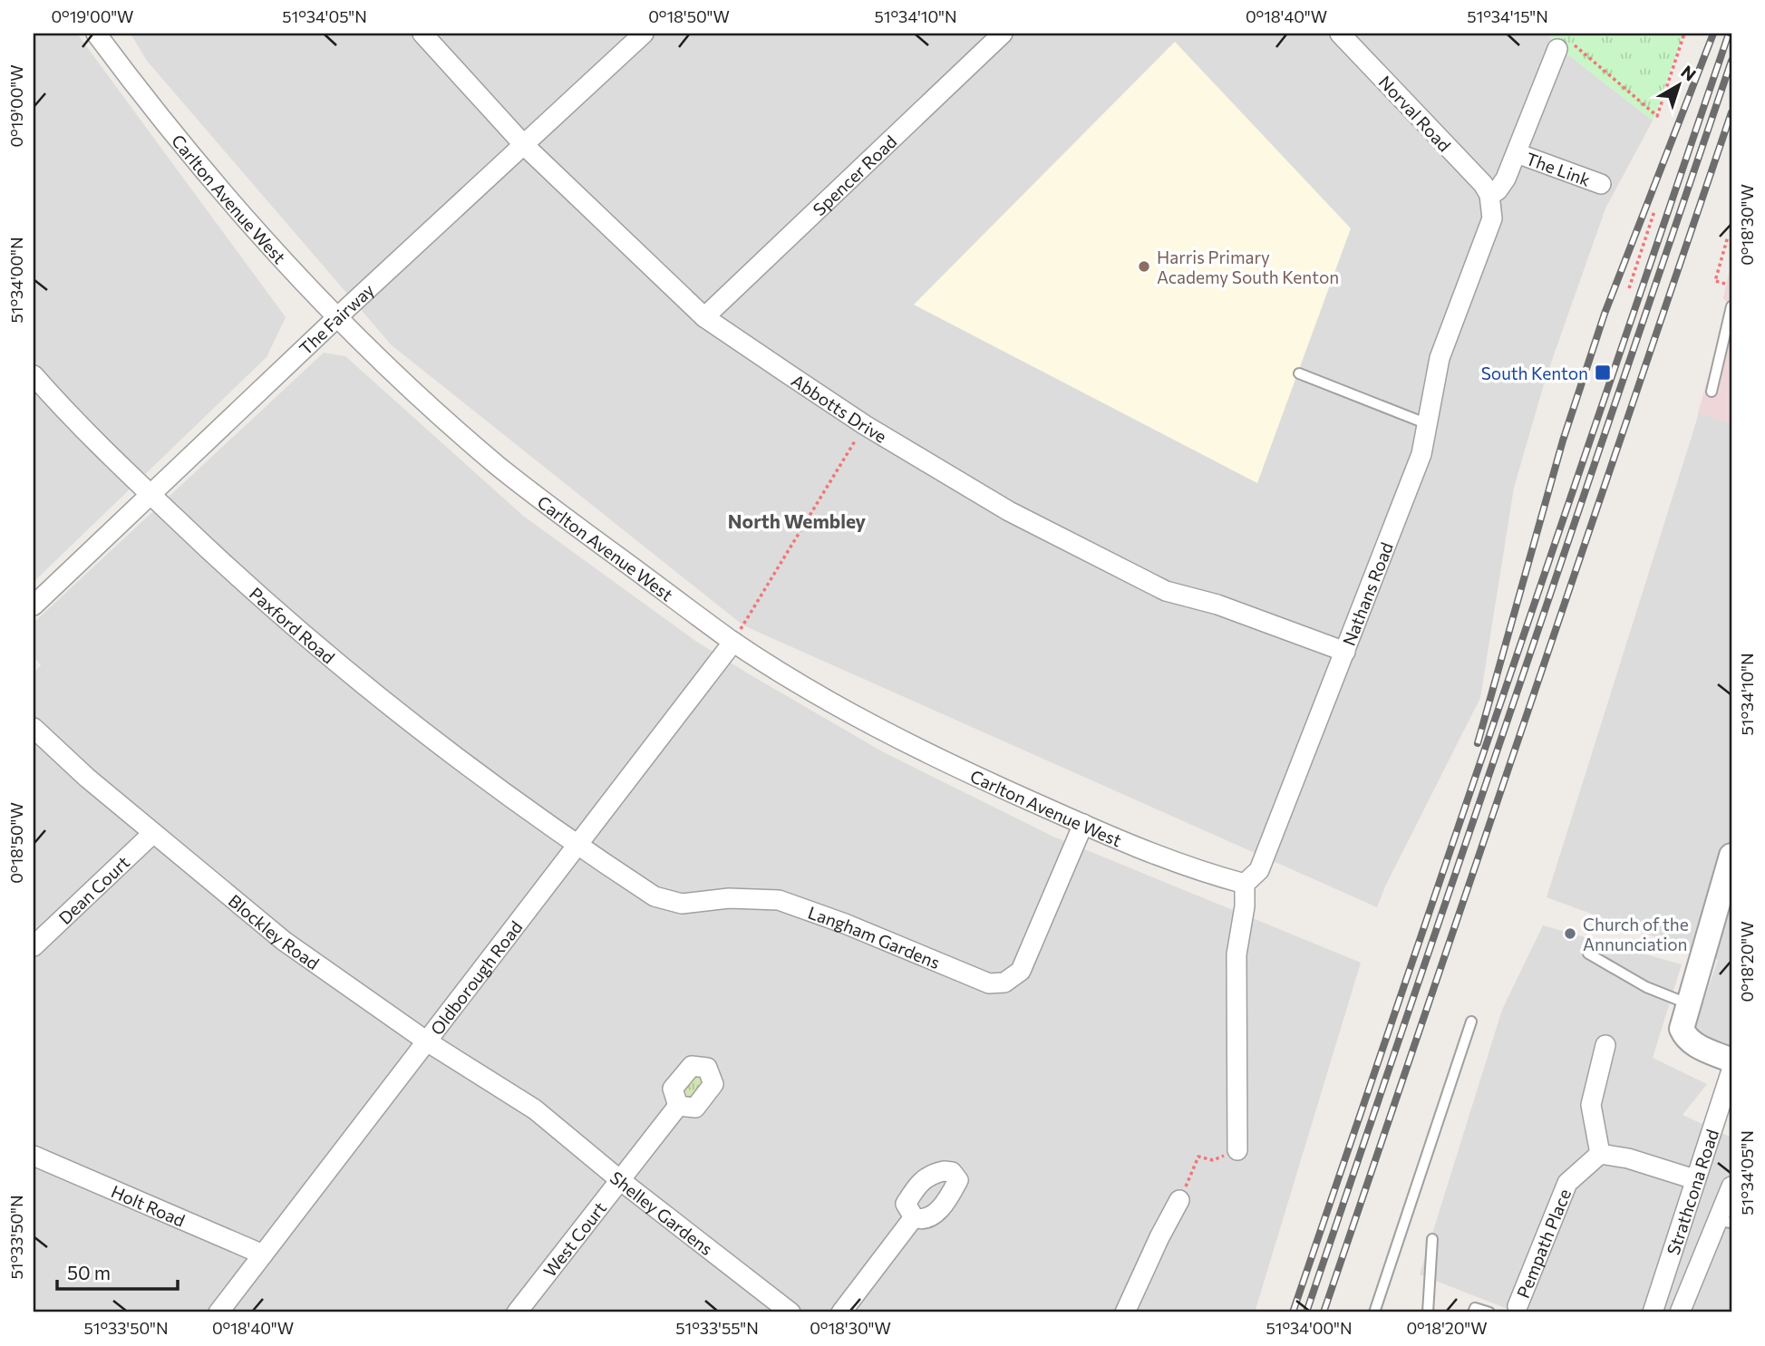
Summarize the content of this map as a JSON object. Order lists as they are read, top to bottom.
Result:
{
  "streets": {
    "street": [
      "Norval Road",
      "The Link",
      "Spencer Road",
      "Carlton Avenue West",
      "The Fairway",
      "Abbotts Drive",
      "Nathans Road",
      "Paxford Road",
      "Dean Court",
      "Blockley Road",
      "Langham Gardens",
      "Oldborough Road",
      "Strathcona Road",
      "Holt Road",
      "Shelley Gardens",
      "West Court",
      "Pempath Place"
    ]
  },
  "crossings": [
    ["Norval Road", "Nathans Road"],
    ["Spencer Road", "Abbotts Drive"],
    ["Carlton Avenue West", "The Fairway"],
    ["Carlton Avenue West", "Nathans Road"],
    ["Carlton Avenue West", "Langham Gardens"],
    ["Carlton Avenue West", "Oldborough Road"],
    ["The Fairway", "Abbotts Drive"],
    ["The Fairway", "Paxford Road"],
    ["Abbotts Drive", "Nathans Road"],
    ["Paxford Road", "Langham Gardens"],
    ["Paxford Road", "Oldborough Road"],
    ["Dean Court", "Blockley Road"],
    ["Blockley Road", "Oldborough Road"],
    ["Blockley Road", "Shelley Gardens"],
    ["Langham Gardens", "Oldborough Road"],
    ["Oldborough Road", "Holt Road"],
    ["Shelley Gardens", "West Court"]
  ],
  "districts": ["North Wembley"],
  "places": {
    "other": ["Harris Primary Academy South Kenton", "Church of the Annunciation"],
    "transit": ["South Kenton"]
  },
  "scale_bar": "50 m",
  "north": "top right",
  "coordinates": [
    "0°19'00\"W",
    "51°34'05\"N",
    "0°18'50\"W",
    "51°34'10\"N",
    "0°18'40\"W",
    "51°34'15\"N",
    "0°18'30\"W",
    "51°34'00\"N",
    "0°18'20\"W",
    "51°33'50\"N",
    "51°33'55\"N"
  ]
}
